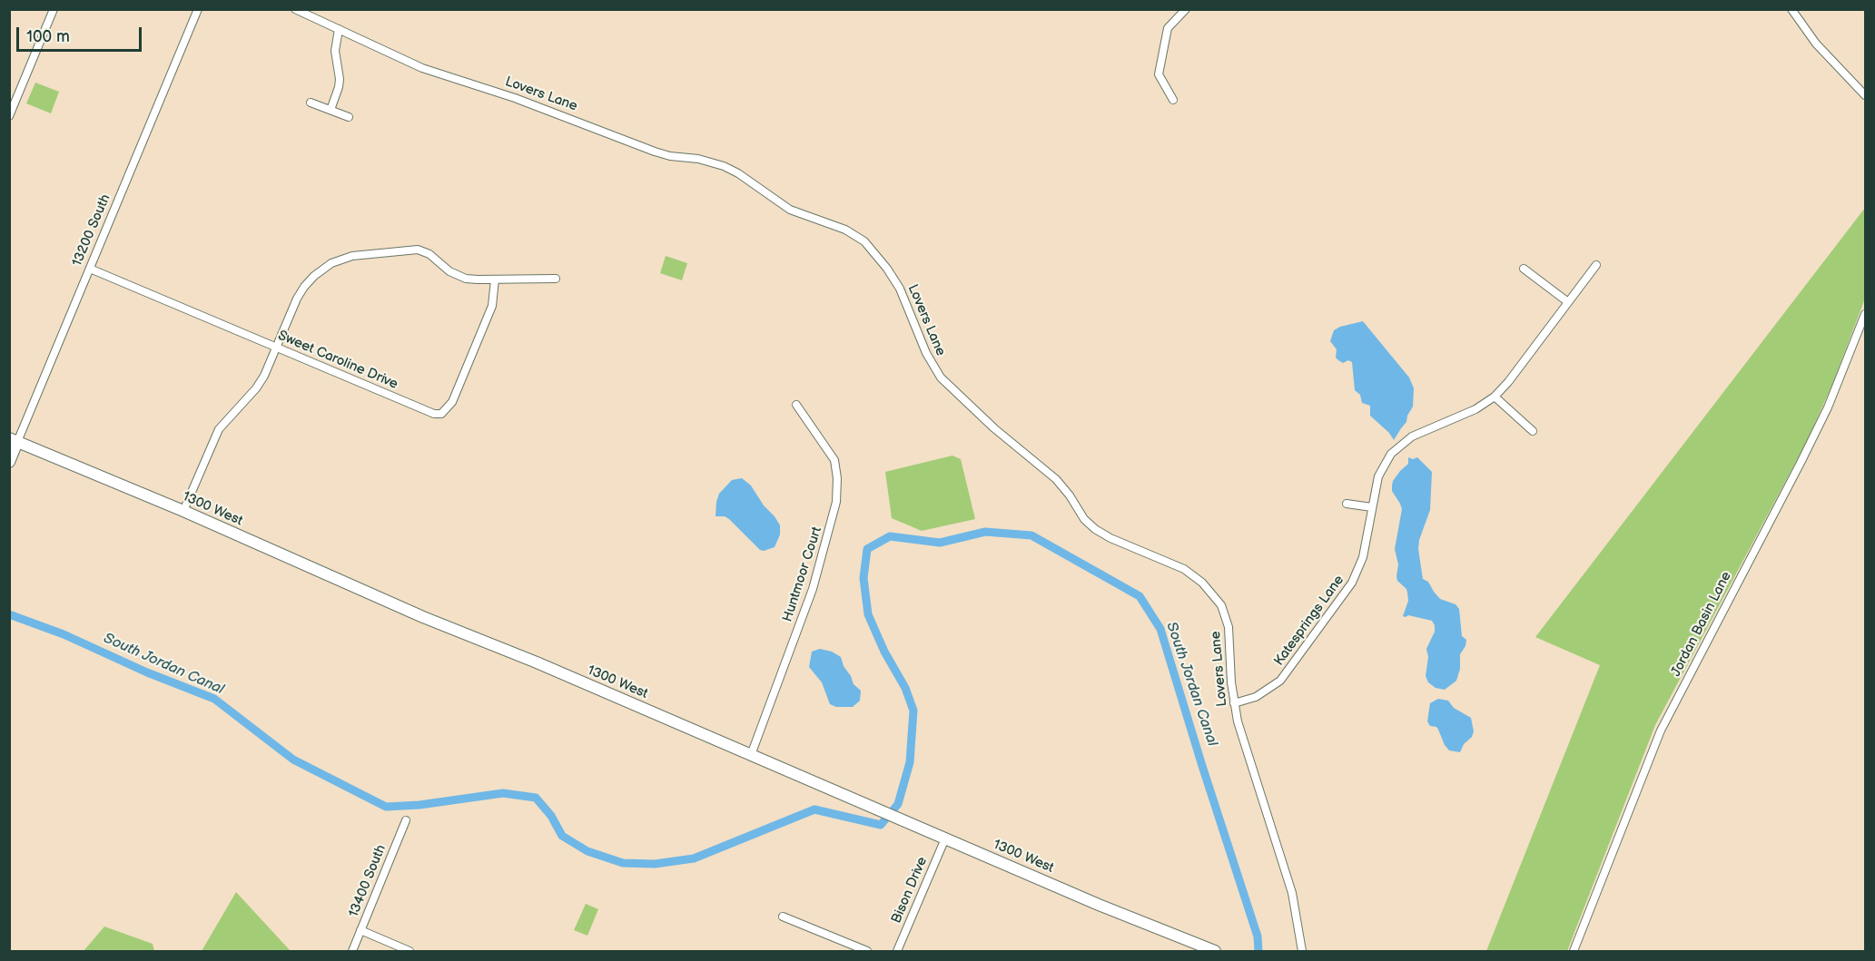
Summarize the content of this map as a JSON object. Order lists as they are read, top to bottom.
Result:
{
  "streets": {
    "street": [
      "Lovers Lane",
      "13200 South",
      "Sweet Caroline Drive",
      "1300 West",
      "Huntmoor Court",
      "Katesprings Lane",
      "Jordan Basin Lane",
      "13400 South",
      "Bison Drive"
    ]
  },
  "crossings": [
    ["Lovers Lane", "Katesprings Lane"],
    ["13200 South", "Sweet Caroline Drive"],
    ["13200 South", "1300 West"],
    ["1300 West", "Huntmoor Court"],
    ["1300 West", "Bison Drive"]
  ],
  "water": ["South Jordan Canal"],
  "scale_bar": "100 m"
}
